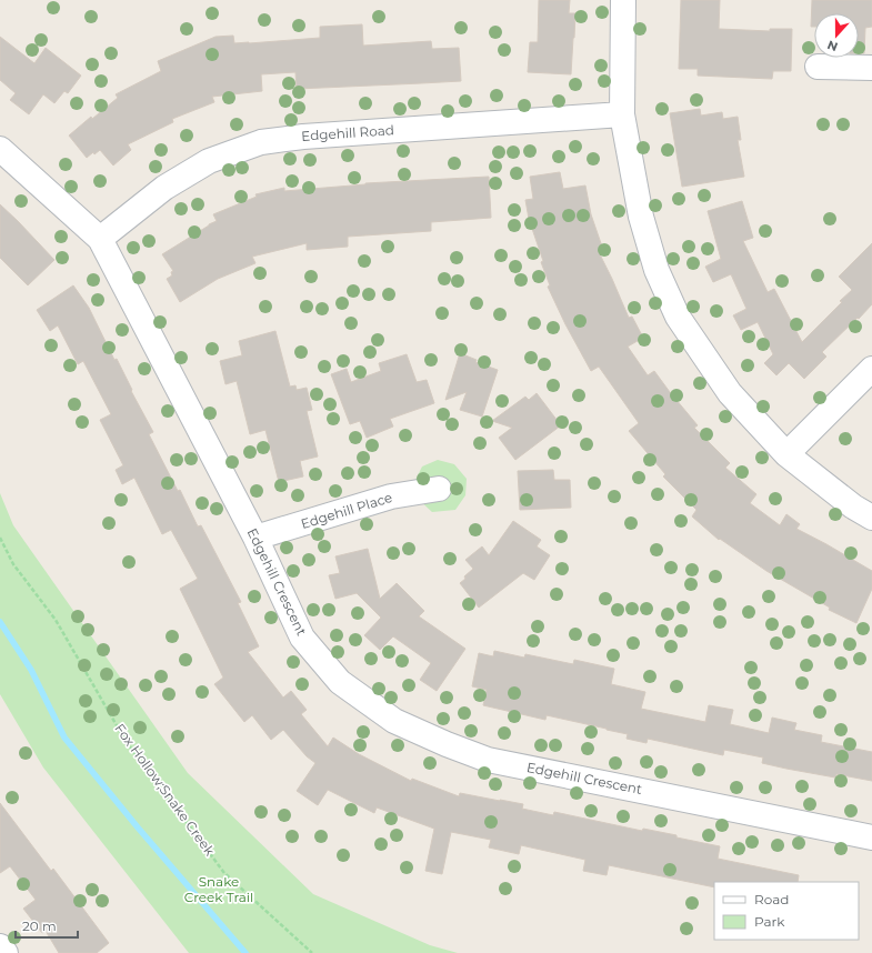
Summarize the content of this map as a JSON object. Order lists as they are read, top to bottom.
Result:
{
  "streets": {
    "street": ["Edgehill Road", "Edgehill Place", "Edgehill Crescent"],
    "path": ["Fox Hollow;Snake Creek"]
  },
  "crossings": [
    ["Edgehill Road", "Edgehill Crescent"],
    ["Edgehill Place", "Edgehill Crescent"]
  ],
  "parks": ["Snake Creek Trail"],
  "legend": ["Road", "Park"],
  "scale_bar": "20 m",
  "north": "bottom"
}
